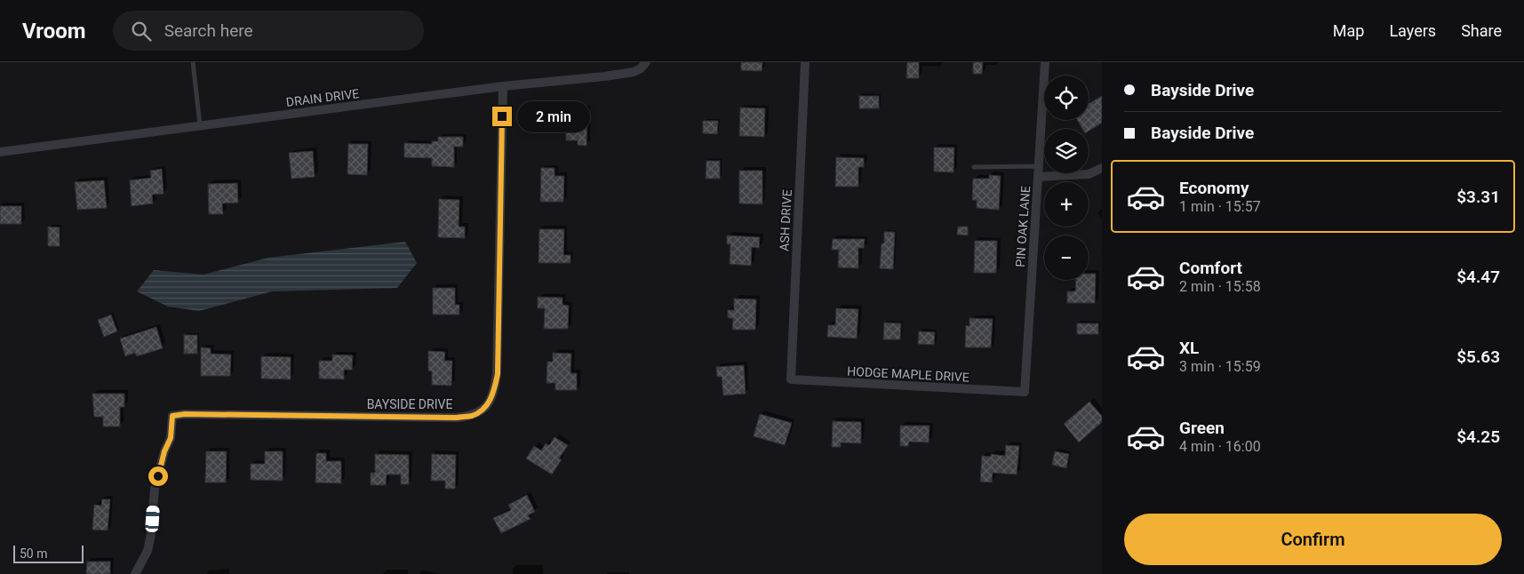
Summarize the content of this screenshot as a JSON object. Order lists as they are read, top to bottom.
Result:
{
  "streets": {
    "street": [
      "DRAIN DRIVE",
      "ASH DRIVE",
      "PIN OAK LANE",
      "HODGE MAPLE DRIVE",
      "BAYSIDE DRIVE"
    ]
  },
  "crossings": [
    ["DRAIN DRIVE", "BAYSIDE DRIVE"],
    ["ASH DRIVE", "HODGE MAPLE DRIVE"],
    ["PIN OAK LANE", "HODGE MAPLE DRIVE"]
  ],
  "scale_bar": "50 m",
  "page": {
    "header": "Vroom",
    "search": "Search here",
    "nav": ["Map", "Layers", "Share"],
    "banner": ["Bayside Drive", "Bayside Drive"],
    "map_buttons": ["+", "−"],
    "bubble": "2 min",
    "list": [
      {
        "name": "Economy",
        "note": "1 min · 15:57",
        "value": "$3.31"
      },
      {
        "name": "Comfort",
        "note": "2 min · 15:58",
        "value": "$4.47"
      },
      {
        "name": "XL",
        "note": "3 min · 15:59",
        "value": "$5.63"
      },
      {
        "name": "Green",
        "note": "4 min · 16:00",
        "value": "$4.25"
      }
    ],
    "buttons": "Confirm",
    "scale": "50 m"
  }
}
